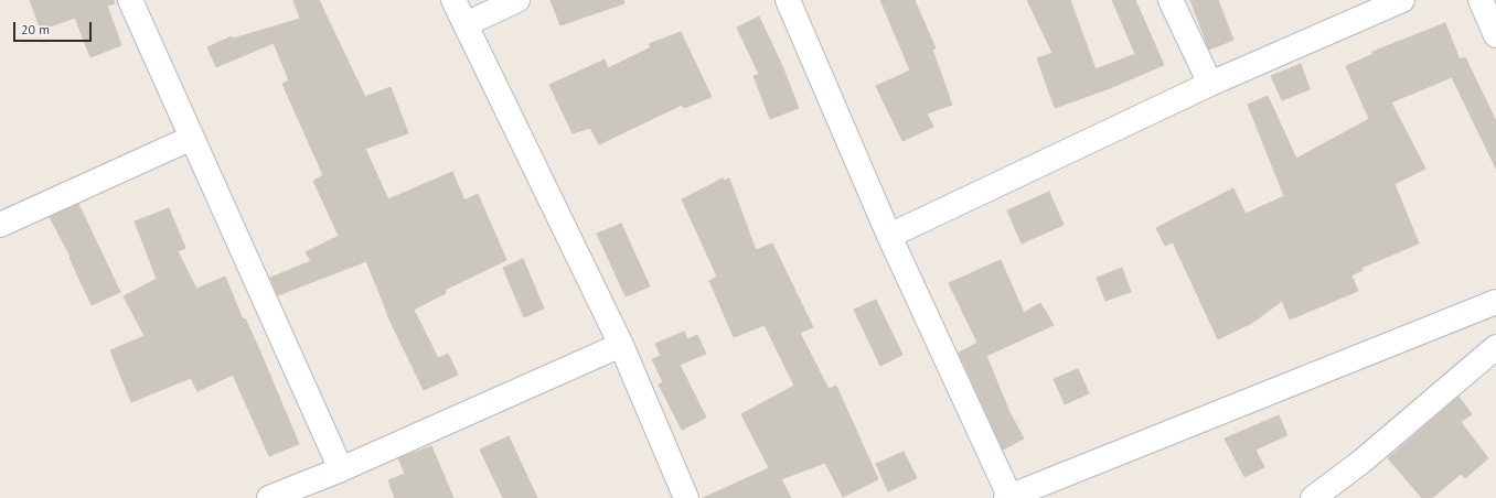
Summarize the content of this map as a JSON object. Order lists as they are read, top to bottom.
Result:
{
  "scale_bar": "20 m"
}
